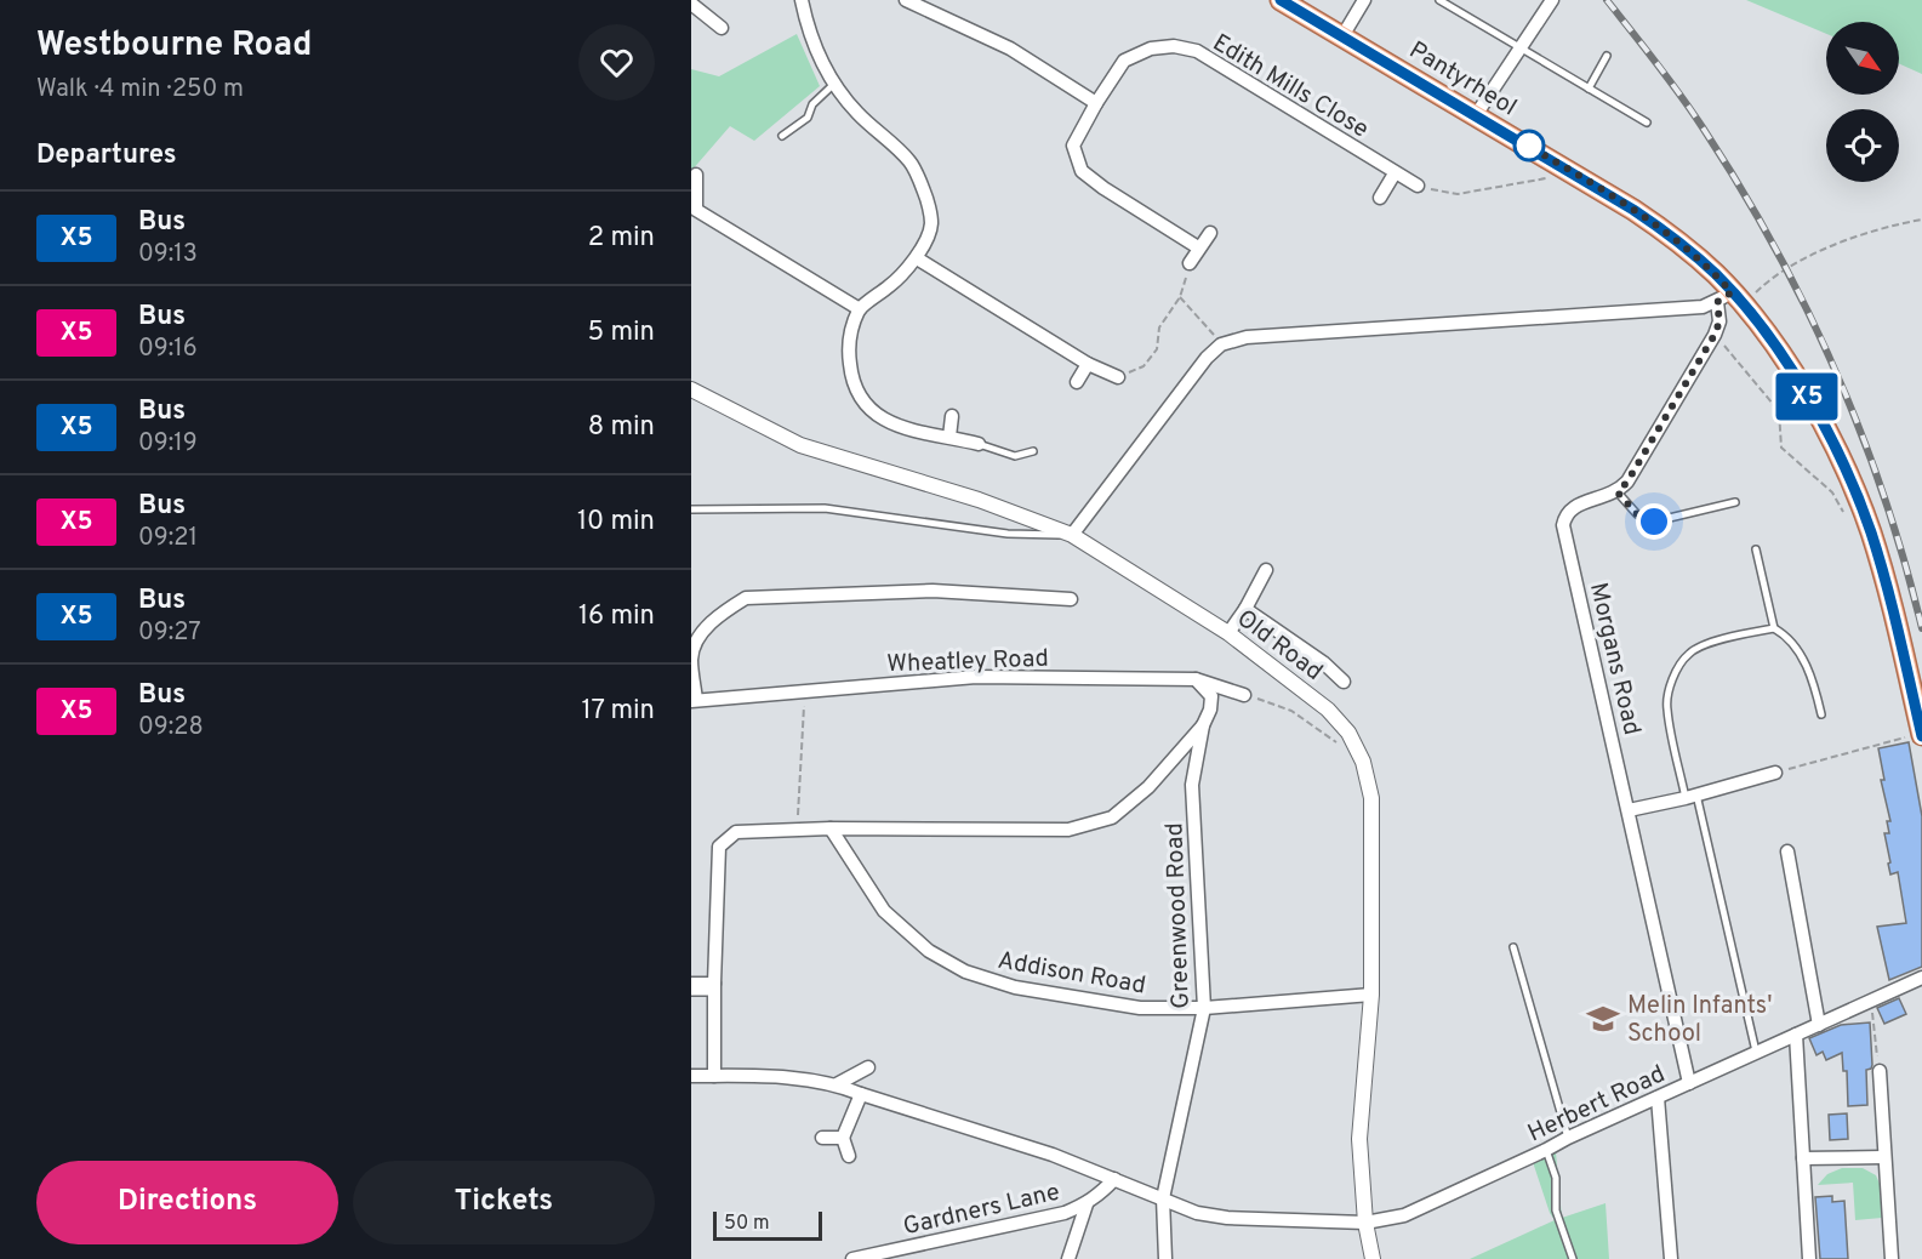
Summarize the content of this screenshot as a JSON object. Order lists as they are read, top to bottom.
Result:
{
  "streets": {
    "main road": ["Pantyrheol"],
    "street": [
      "Edith Mills Close",
      "Old Road",
      "Morgans Road",
      "Wheatley Road",
      "Greenwood Road",
      "Addison Road",
      "Herbert Road",
      "Gardners Lane"
    ]
  },
  "crossings": [
    ["Old Road", "Addison Road"],
    ["Old Road", "Herbert Road"],
    ["Morgans Road", "Herbert Road"],
    ["Wheatley Road", "Greenwood Road"],
    ["Greenwood Road", "Addison Road"]
  ],
  "places": {
    "school or university": ["Melin Infants' School"]
  },
  "lines": ["bus line X5"],
  "scale_bar": "50 m",
  "north": "bottom right",
  "page": {
    "heading": [
      ["Westbourne Road", "Walk · 4 min · 250 m"],
      "Departures"
    ],
    "on_map": "X5",
    "list": [
      {
        "mark": "X5",
        "name": "Bus",
        "note": "09:13",
        "value": "2 min"
      },
      {
        "mark": "X5",
        "name": "Bus",
        "note": "09:16",
        "value": "5 min"
      },
      {
        "mark": "X5",
        "name": "Bus",
        "note": "09:19",
        "value": "8 min"
      },
      {
        "mark": "X5",
        "name": "Bus",
        "note": "09:21",
        "value": "10 min"
      },
      {
        "mark": "X5",
        "name": "Bus",
        "note": "09:27",
        "value": "16 min"
      },
      {
        "mark": "X5",
        "name": "Bus",
        "note": "09:28",
        "value": "17 min"
      }
    ],
    "buttons": ["Directions", "Tickets"],
    "scale": "50 m"
  }
}
